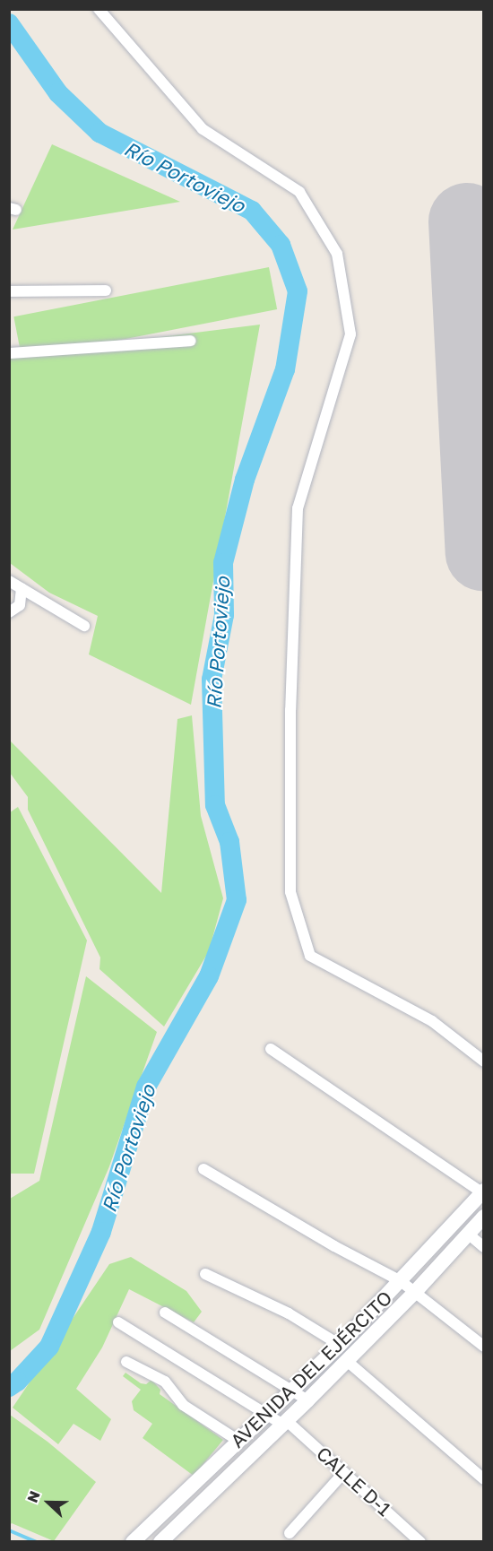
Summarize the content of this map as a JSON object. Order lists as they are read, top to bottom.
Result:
{
  "streets": {
    "main road": ["AVENIDA DEL EJÉRCITO"],
    "street": ["CALLE D-1"]
  },
  "crossings": [
    ["AVENIDA DEL EJÉRCITO", "CALLE D-1"]
  ],
  "water": ["Río Portoviejo"],
  "north": "left"
}
